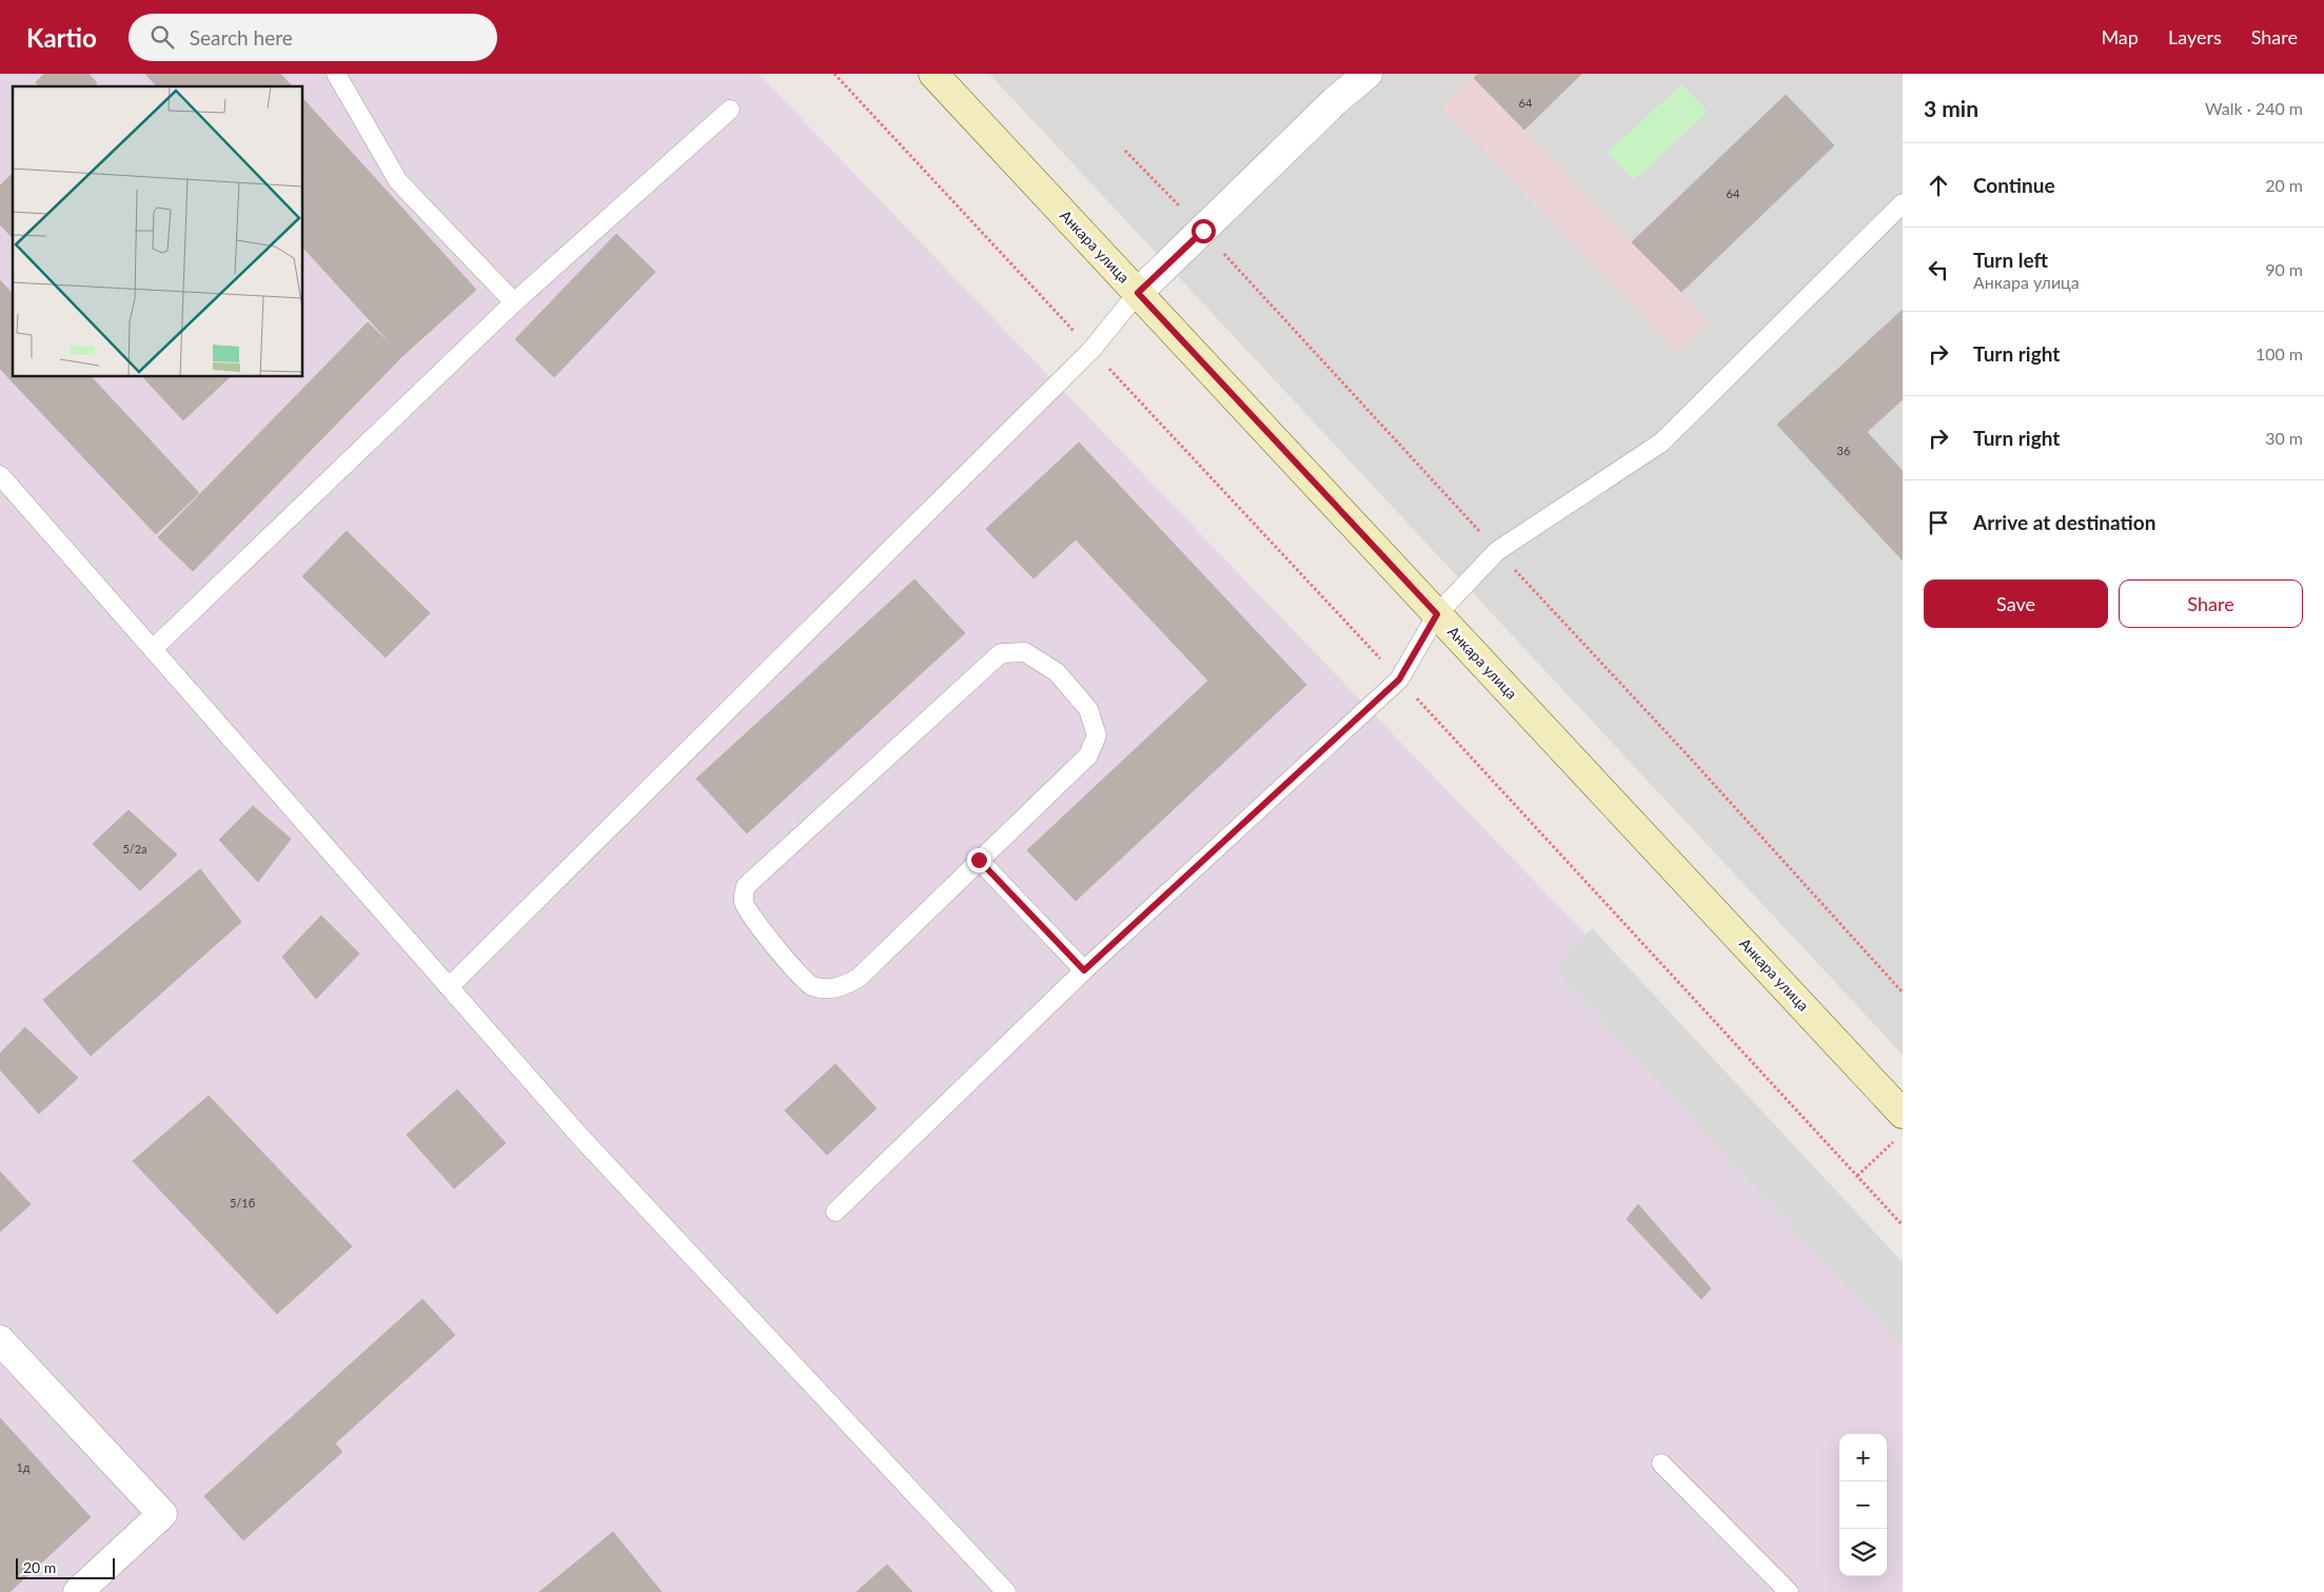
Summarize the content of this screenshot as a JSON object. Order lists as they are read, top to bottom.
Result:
{
  "streets": {
    "main road": ["Анкара улица"]
  },
  "house_numbers": [
    "64",
    "64",
    "36",
    "5/2а",
    "5/1б",
    "1д"
  ],
  "scale_bar": "20 m",
  "page": {
    "header": "Kartio",
    "search": "Search here",
    "nav": ["Map", "Layers", "Share"],
    "heading": ["3 min", "Walk · 240 m"],
    "list": [
      ["Continue", "20 m"],
      ["Turn left", "Анкара улица", "90 m"],
      ["Turn right", "100 m"],
      ["Turn right", "30 m"],
      "Arrive at destination"
    ],
    "buttons": ["Save", "Share"],
    "map_buttons": ["+", "−"],
    "scale": "20 m"
  }
}
